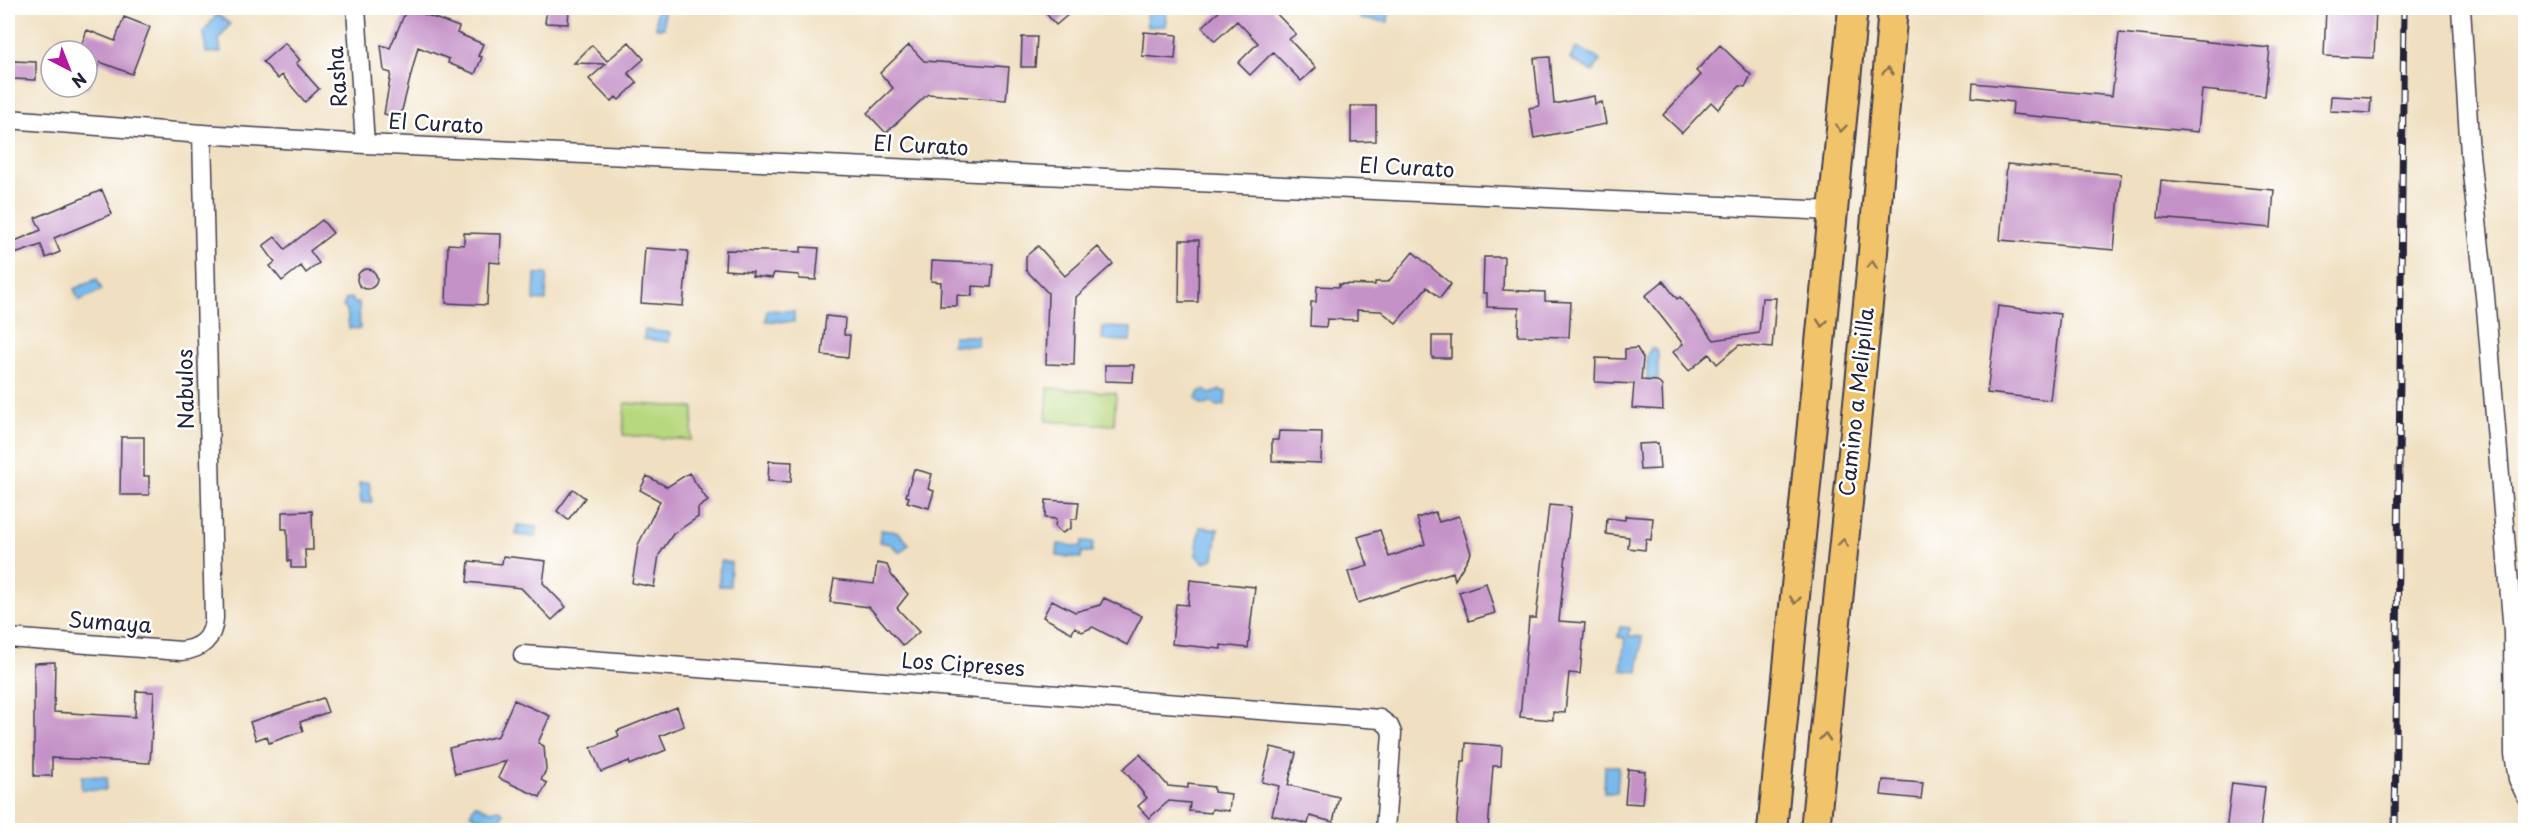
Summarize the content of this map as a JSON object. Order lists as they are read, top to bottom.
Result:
{
  "streets": {
    "main road": ["Camino a Melipilla"],
    "street": [
      "Rasha",
      "El Curato",
      "Nabulos",
      "Sumaya",
      "Los Cipreses"
    ]
  },
  "crossings": [
    ["Rasha", "El Curato"],
    ["El Curato", "Nabulos"],
    ["El Curato", "Camino a Melipilla"],
    ["Nabulos", "Sumaya"]
  ],
  "north": "bottom right"
}
